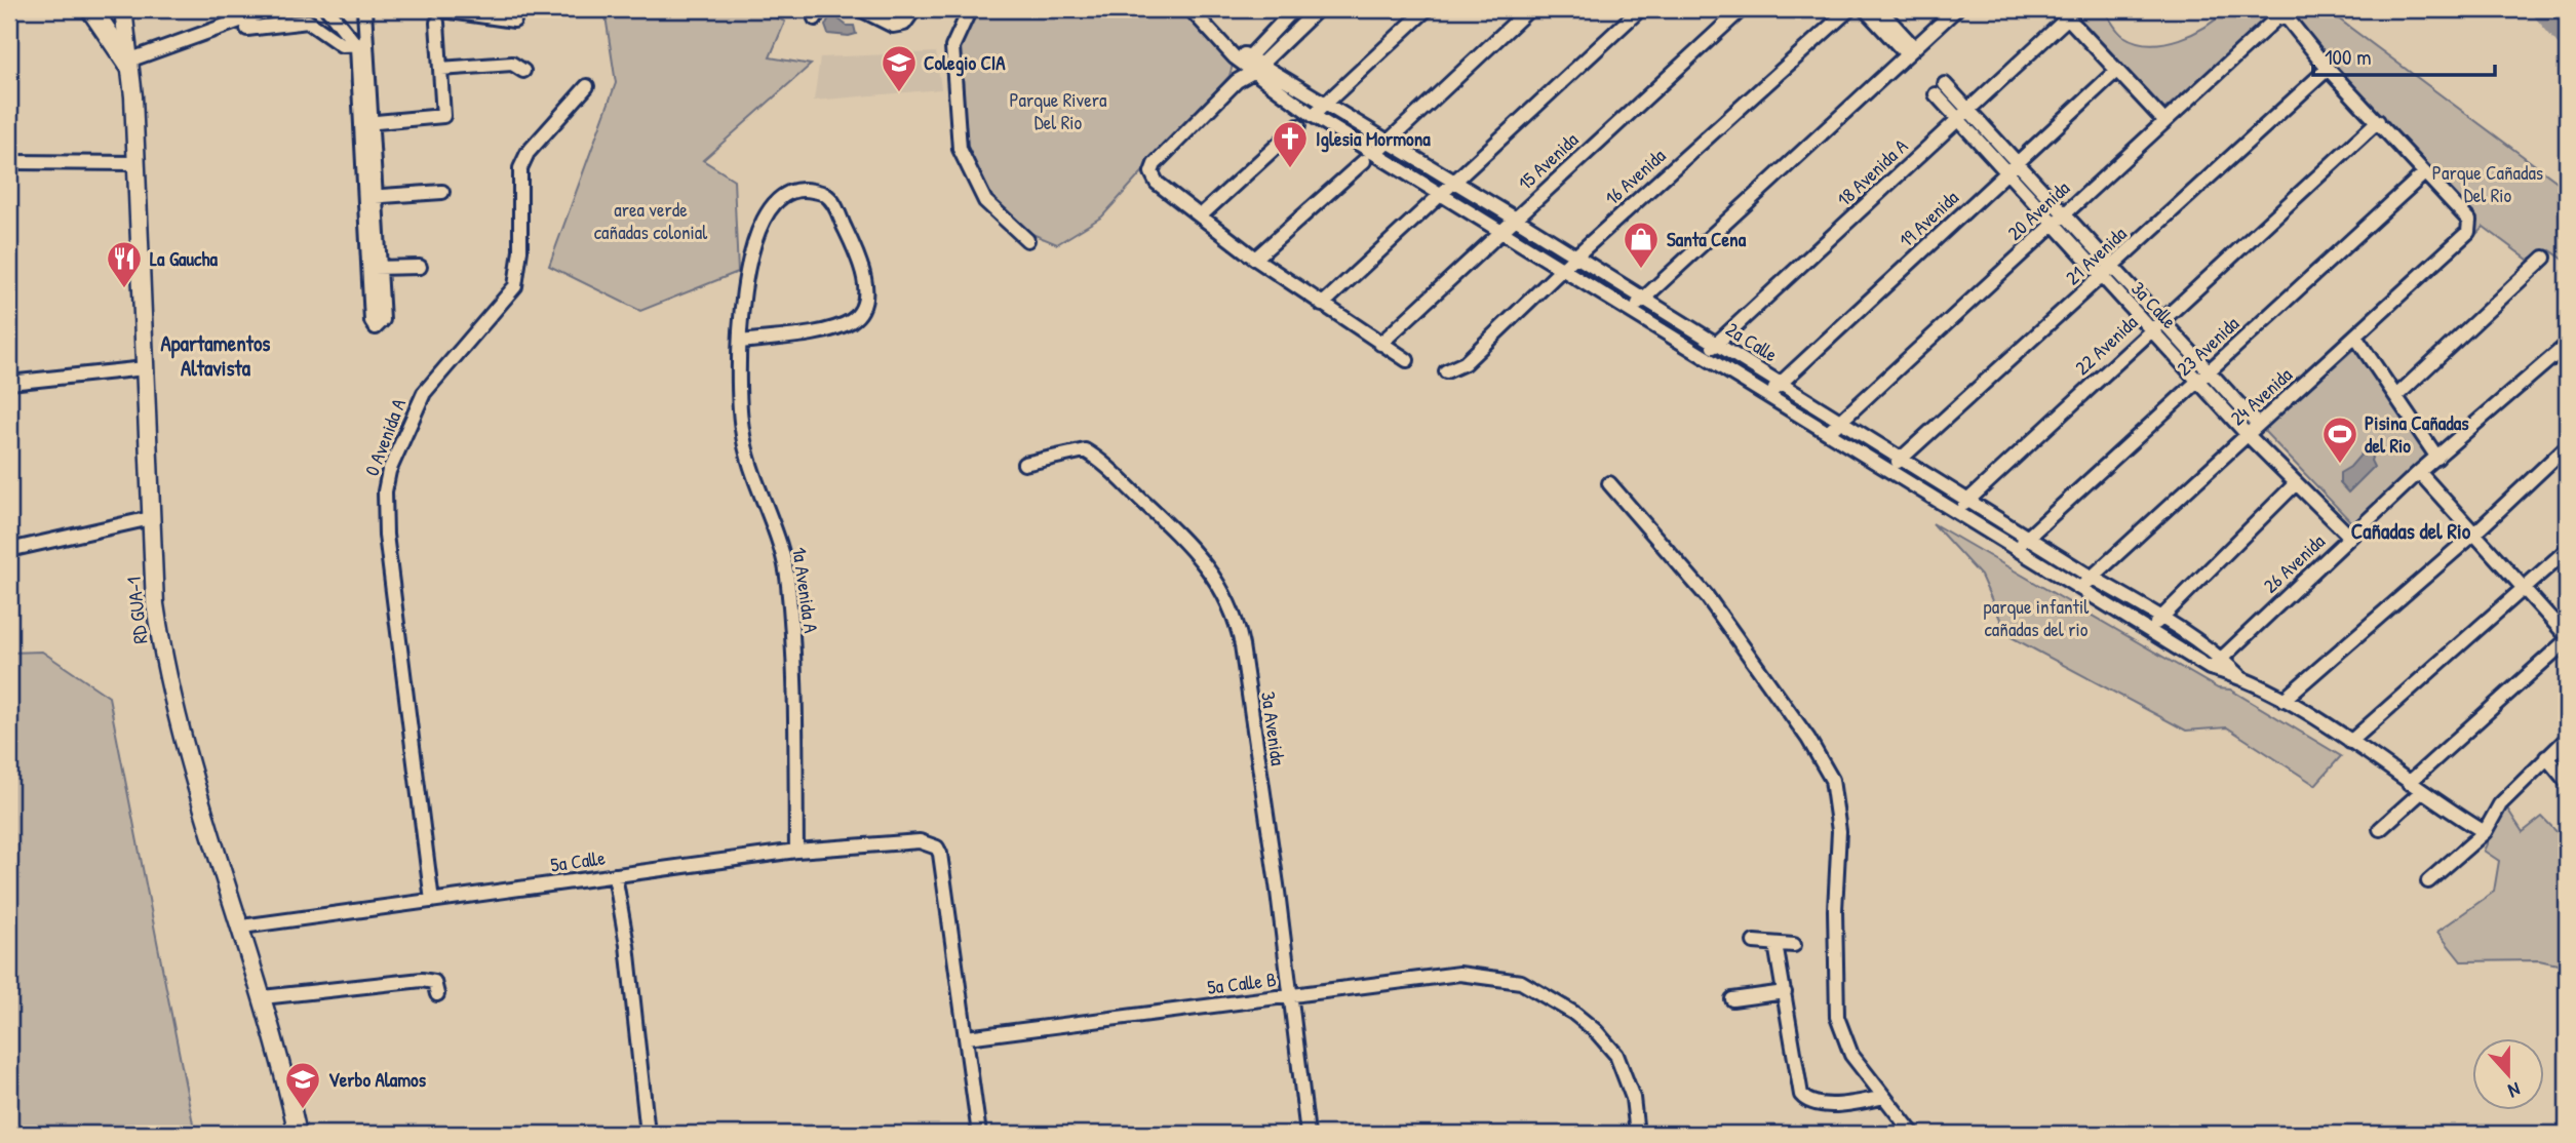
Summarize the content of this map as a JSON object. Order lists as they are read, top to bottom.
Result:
{
  "streets": {
    "main road": ["RD GUA-1"],
    "street": [
      "15 Avenida",
      "18 Avenida A",
      "16 Avenida",
      "20 Avenida",
      "19 Avenida",
      "21 Avenida",
      "3a Calle",
      "2a Calle",
      "22 Avenida",
      "23 Avenida",
      "24 Avenida",
      "0 Avenida A",
      "26 Avenida",
      "1a Avenida A",
      "3a Avenida",
      "5a Calle",
      "5a Calle B"
    ]
  },
  "crossings": [
    ["15 Avenida", "2a Calle"],
    ["18 Avenida A", "3a Calle"],
    ["18 Avenida A", "2a Calle"],
    ["16 Avenida", "2a Calle"],
    ["20 Avenida", "21 Avenida"],
    ["20 Avenida", "3a Calle"],
    ["20 Avenida", "2a Calle"],
    ["19 Avenida", "3a Calle"],
    ["19 Avenida", "2a Calle"],
    ["21 Avenida", "3a Calle"],
    ["21 Avenida", "2a Calle"],
    ["3a Calle", "22 Avenida"],
    ["3a Calle", "23 Avenida"],
    ["3a Calle", "24 Avenida"],
    ["3a Calle", "26 Avenida"],
    ["2a Calle", "22 Avenida"],
    ["2a Calle", "23 Avenida"],
    ["2a Calle", "24 Avenida"],
    ["2a Calle", "26 Avenida"],
    ["23 Avenida", "24 Avenida"],
    ["0 Avenida A", "5a Calle"],
    ["1a Avenida A", "5a Calle"],
    ["RD GUA-1", "5a Calle"],
    ["3a Avenida", "5a Calle B"],
    ["5a Calle", "5a Calle B"]
  ],
  "districts": ["Apartamentos Altavista", "Cañadas del Rio"],
  "parks": [
    "Parque Rivera Del Rio",
    "Parque Cañadas Del Rio",
    "area verde cañadas colonial",
    "parque infantil cañadas del rio"
  ],
  "places": {
    "school or university": ["Colegio CIA", "Verbo Alamos"],
    "church": ["Iglesia Mormona"],
    "shop": ["Santa Cena"],
    "restaurant": ["La Gaucha"],
    "sports": ["Pisina Cañadas del Rio"]
  },
  "scale_bar": "100 m",
  "north": "bottom"
}
